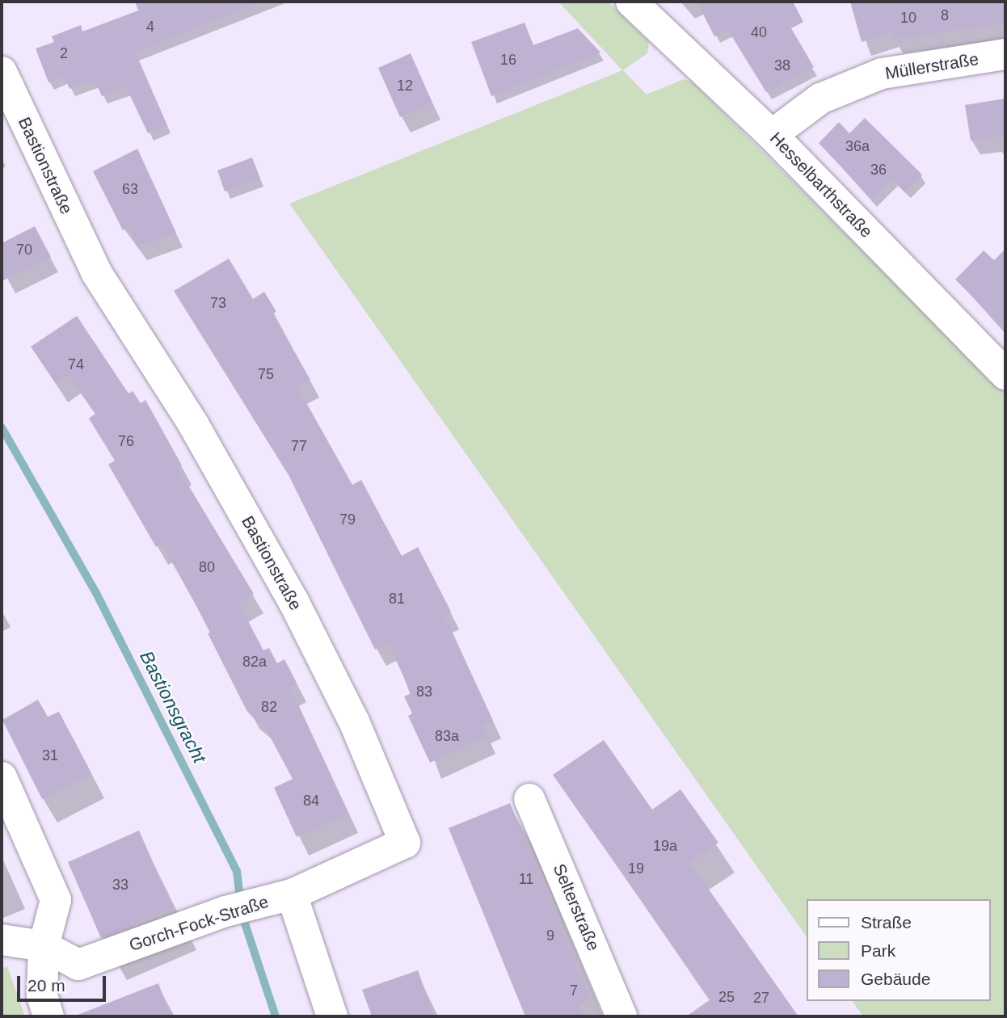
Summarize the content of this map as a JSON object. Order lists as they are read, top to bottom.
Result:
{
  "streets": {
    "street": [
      "Müllerstraße",
      "Bastionstraße",
      "Hesselbarthstraße",
      "Selterstraße",
      "Gorch-Fock-Straße"
    ]
  },
  "crossings": [
    ["Müllerstraße", "Hesselbarthstraße"],
    ["Bastionstraße", "Gorch-Fock-Straße"]
  ],
  "water": ["Bastionsgracht"],
  "house_numbers": [
    "8",
    "10",
    "4",
    "40",
    "2",
    "16",
    "38",
    "12",
    "36a",
    "36",
    "63",
    "70",
    "73",
    "74",
    "75",
    "76",
    "77",
    "79",
    "80",
    "81",
    "82a",
    "83",
    "82",
    "83a",
    "31",
    "84",
    "19a",
    "19",
    "11",
    "33",
    "9",
    "7",
    "25",
    "27"
  ],
  "legend": ["Straße", "Park", "Gebäude"],
  "scale_bar": "20 m"
}
